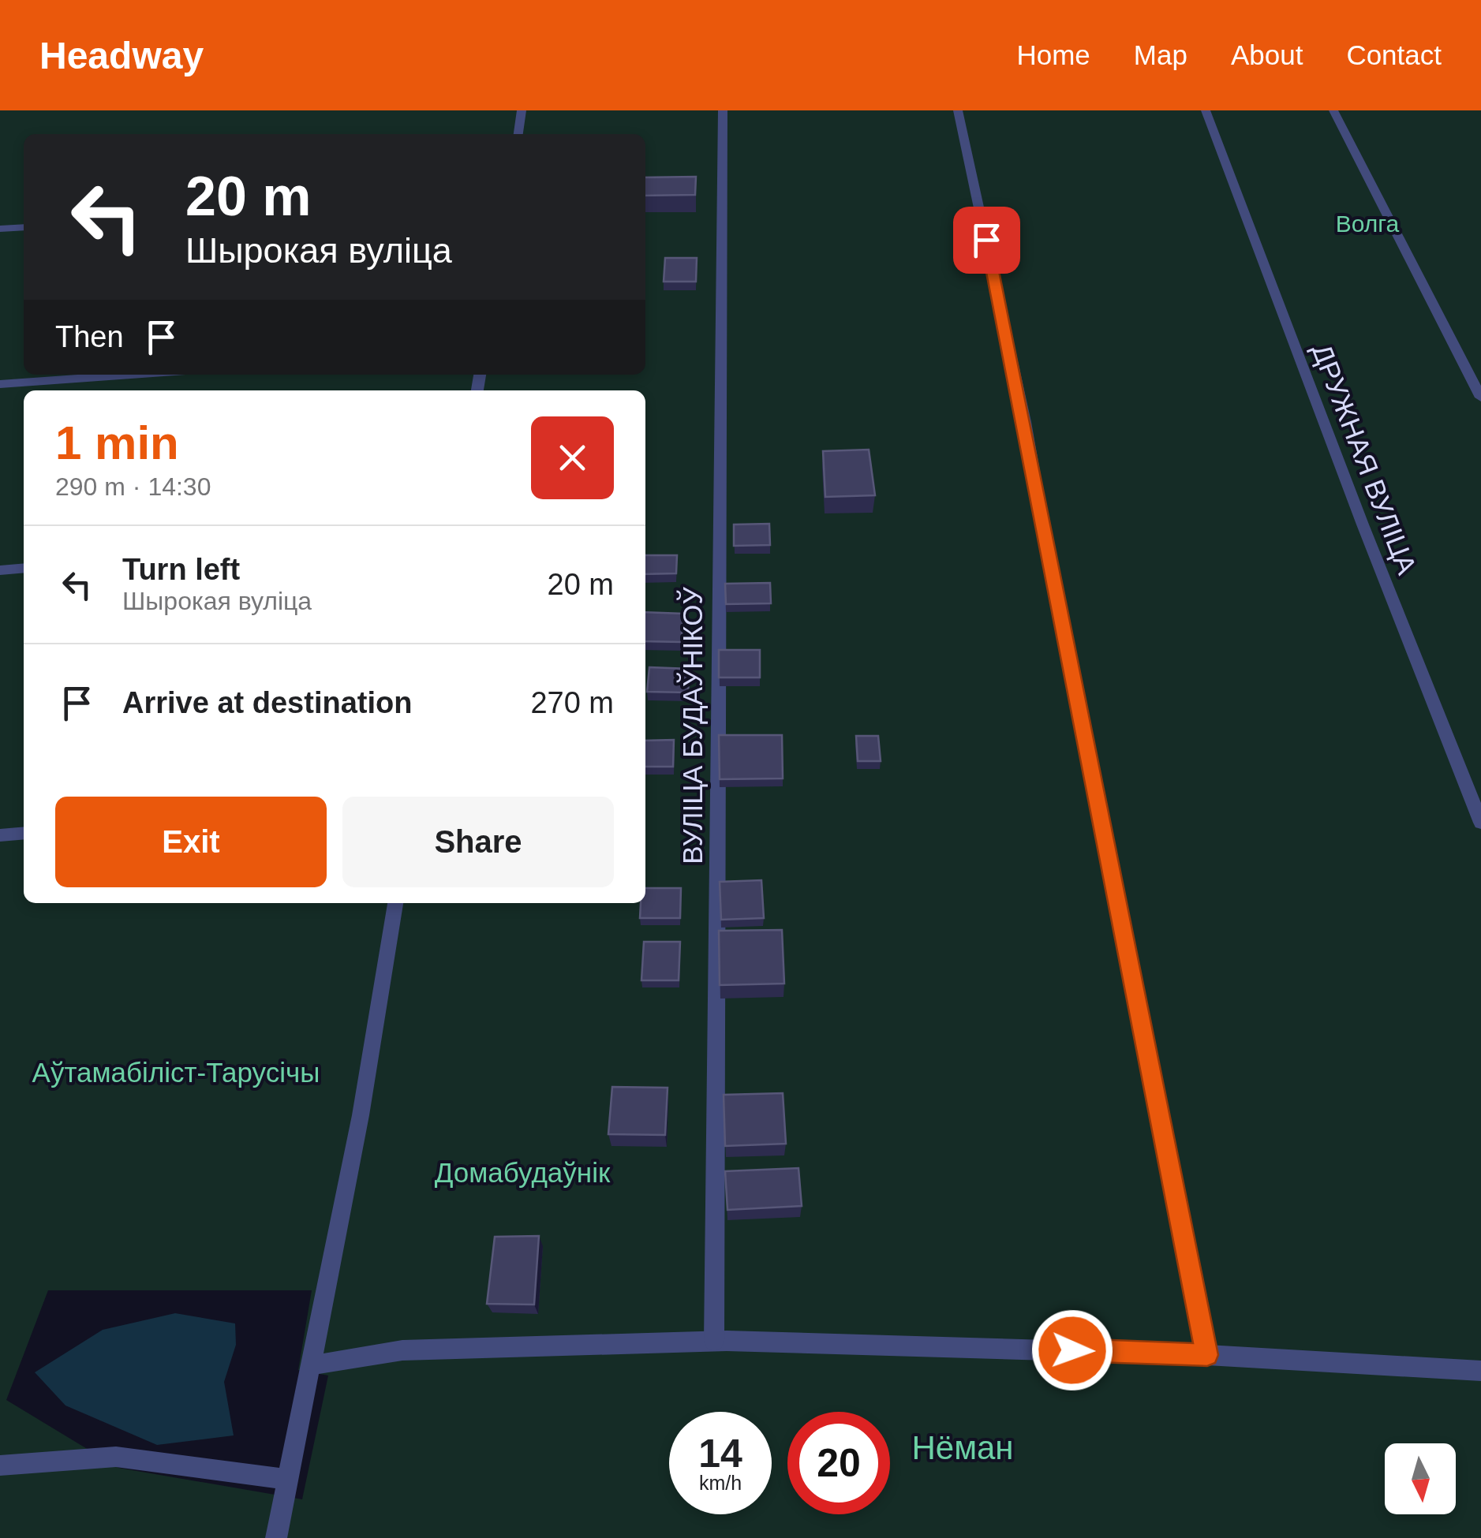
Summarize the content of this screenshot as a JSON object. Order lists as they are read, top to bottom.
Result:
{
  "streets": {
    "street": ["ДРУЖНАЯ ВУЛІЦА", "ВУЛІЦА БУДАЎНІКОЎ"]
  },
  "parks": [
    "Волга",
    "Аўтамабіліст-Тарусічы",
    "Домабудаўнік",
    "Нёман"
  ],
  "north": "bottom",
  "page": {
    "header": "Headway",
    "nav": [
      "Home",
      "Map",
      "About",
      "Contact"
    ],
    "turn": ["20 m", "Шырокая вуліца"],
    "then": "Then",
    "heading": ["1 min", "290 m · 14:30"],
    "list": [
      {
        "name": "Turn left",
        "note": "Шырокая вуліца",
        "value": "20 m"
      },
      {
        "name": "Arrive at destination",
        "value": "270 m"
      }
    ],
    "buttons": ["Exit", "Share"],
    "speed": "14 km/h",
    "limit": "20"
  }
}
